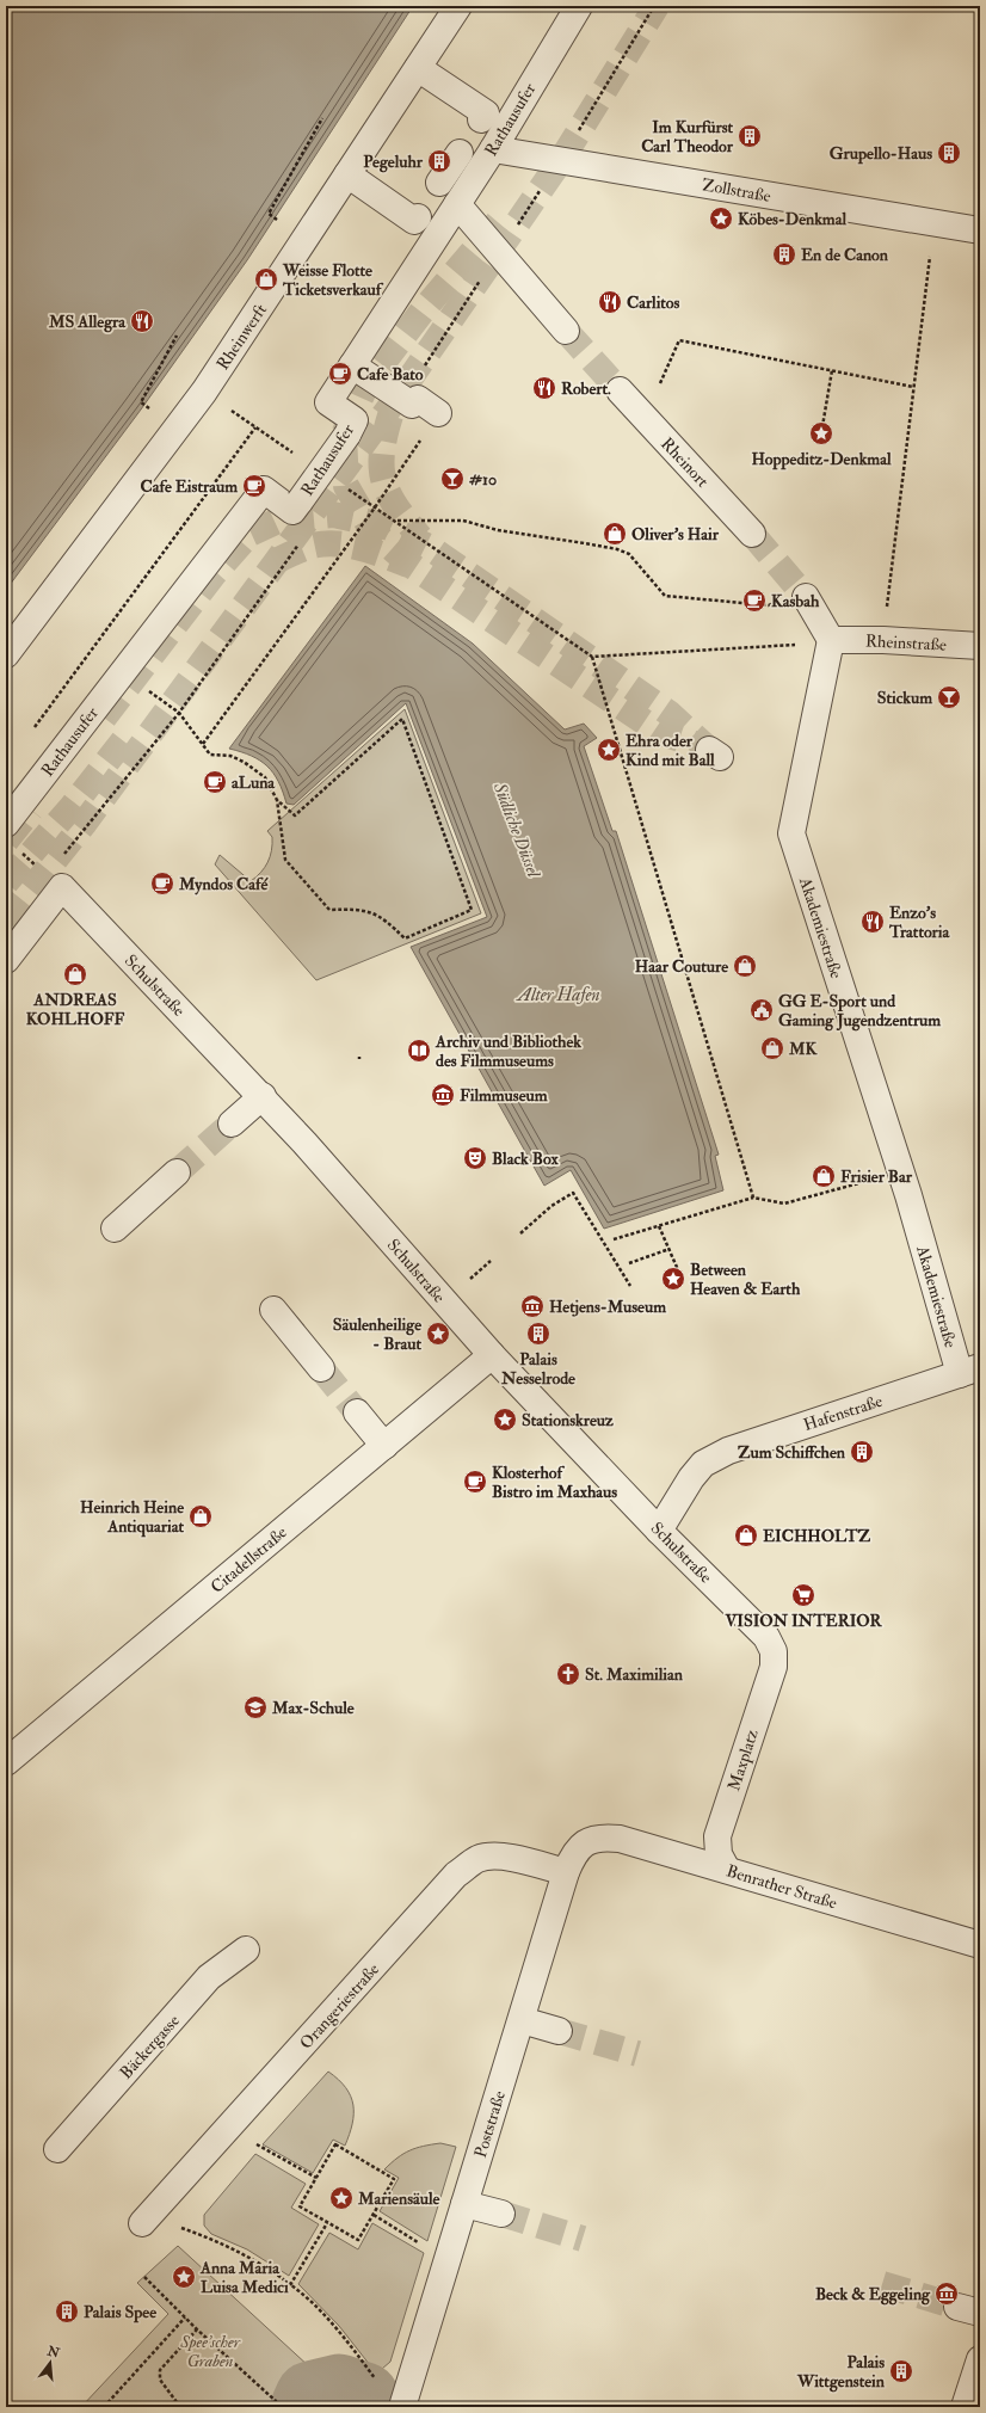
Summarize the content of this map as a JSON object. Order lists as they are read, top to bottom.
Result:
{
  "streets": {
    "street": [
      "Rathausufer",
      "Zollstraße",
      "Rheinwerft",
      "Rheinort",
      "Rheinstraße",
      "Akademiestraße",
      "Schulstraße",
      "Hafenstraße",
      "Citadellstraße",
      "Maxplatz",
      "Benrather Straße",
      "Orangeriestraße",
      "Bäckergasse",
      "Poststraße"
    ]
  },
  "crossings": [
    ["Rathausufer", "Zollstraße"],
    ["Rheinstraße", "Akademiestraße"],
    ["Akademiestraße", "Hafenstraße"],
    ["Schulstraße", "Hafenstraße"],
    ["Schulstraße", "Citadellstraße"],
    ["Schulstraße", "Maxplatz"],
    ["Maxplatz", "Benrather Straße"],
    ["Benrather Straße", "Poststraße"],
    ["Orangeriestraße", "Poststraße"]
  ],
  "water": ["Südliche Düssel", "Alter Hafen"],
  "parks": ["Spee'scher Graben"],
  "places": {
    "building": [
      "Im Kurfürst Carl Theodor",
      "Grupello-Haus",
      "Pegeluhr",
      "En de Canon",
      "Palais Nesselrode",
      "Zum Schiffchen",
      "Palais Spee",
      "Palais Wittgenstein"
    ],
    "place": [
      "Köbes-Denkmal",
      "Hoppeditz-Denkmal",
      "Ehra oder Kind mit Ball",
      "Between Heaven & Earth",
      "Säulenheilige - Braut",
      "Stationskreuz",
      "Mariensäule",
      "Anna Maria Luisa Medici"
    ],
    "shop": [
      "Weisse Flotte Ticketsverkauf",
      "Oliver's Hair",
      "Haar Couture",
      "ANDREAS KOHLHOFF",
      "MK",
      "Frisier Bar",
      "Heinrich Heine Antiquariat",
      "EICHHOLTZ"
    ],
    "restaurant": [
      "Carlitos",
      "MS Allegra",
      "Robert.",
      "Enzo's Trattoria"
    ],
    "cafe": [
      "Cafe Bato",
      "Cafe Eistraum",
      "Kasbah",
      "aLuna",
      "Myndos Café",
      "Klosterhof Bistro im Maxhaus"
    ],
    "bar": ["#10", "Stickum"],
    "public building": ["GG E-Sport und Gaming Jugendzentrum"],
    "library": ["Archiv und Bibliothek des Filmmuseums"],
    "museum": ["Filmmuseum", "Hetjens-Museum", "Beck & Eggeling"],
    "theatre": ["Black Box"],
    "supermarket": ["VISION INTERIOR"],
    "church": ["St. Maximilian"],
    "school or university": ["Max-Schule"]
  },
  "north": "top"
}
